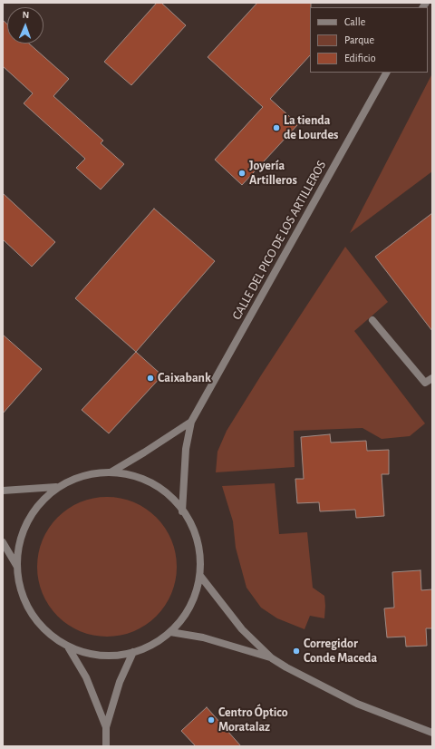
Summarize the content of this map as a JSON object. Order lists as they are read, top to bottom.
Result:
{
  "streets": {
    "street": ["CALLE DEL PICO DE LOS ARTILLEROS"]
  },
  "places": [
    "La tienda de Lourdes",
    "Joyería Artilleros",
    "Caixabank",
    "Corregidor Conde Maceda",
    "Centro Óptico Moratalaz"
  ],
  "legend": ["Calle", "Parque", "Edificio"],
  "north": "top"
}
